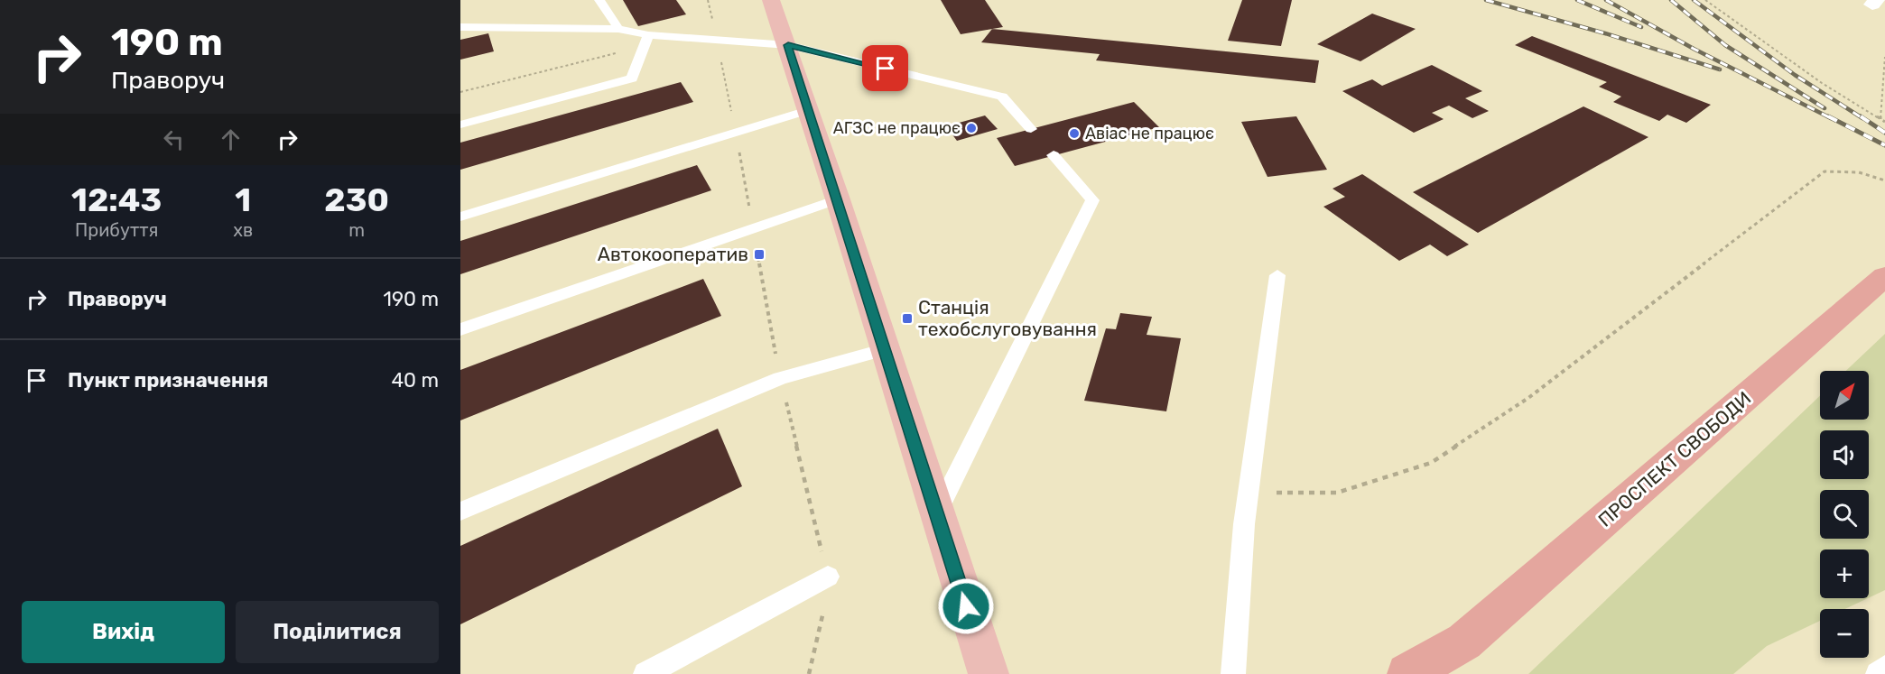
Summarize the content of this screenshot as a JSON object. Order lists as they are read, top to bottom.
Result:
{
  "streets": {
    "highway": ["ПРОСПЕКТ СВОБОДИ"]
  },
  "places": {
    "other": ["АГЗС не працює", "Авіас не працює"],
    "transit": ["Автокооператив", "Станція техобслуговування"]
  },
  "north": "top right",
  "page": {
    "turn": ["190 m", "Праворуч"],
    "eta": [
      "12:43",
      "Прибуття",
      "1",
      "хв",
      "230",
      "m"
    ],
    "list": [
      {
        "name": "Праворуч",
        "value": "190 m"
      },
      {
        "name": "Пункт призначення",
        "value": "40 m"
      }
    ],
    "map_buttons": ["+", "−"],
    "buttons": ["Вихід", "Поділитися"]
  }
}
